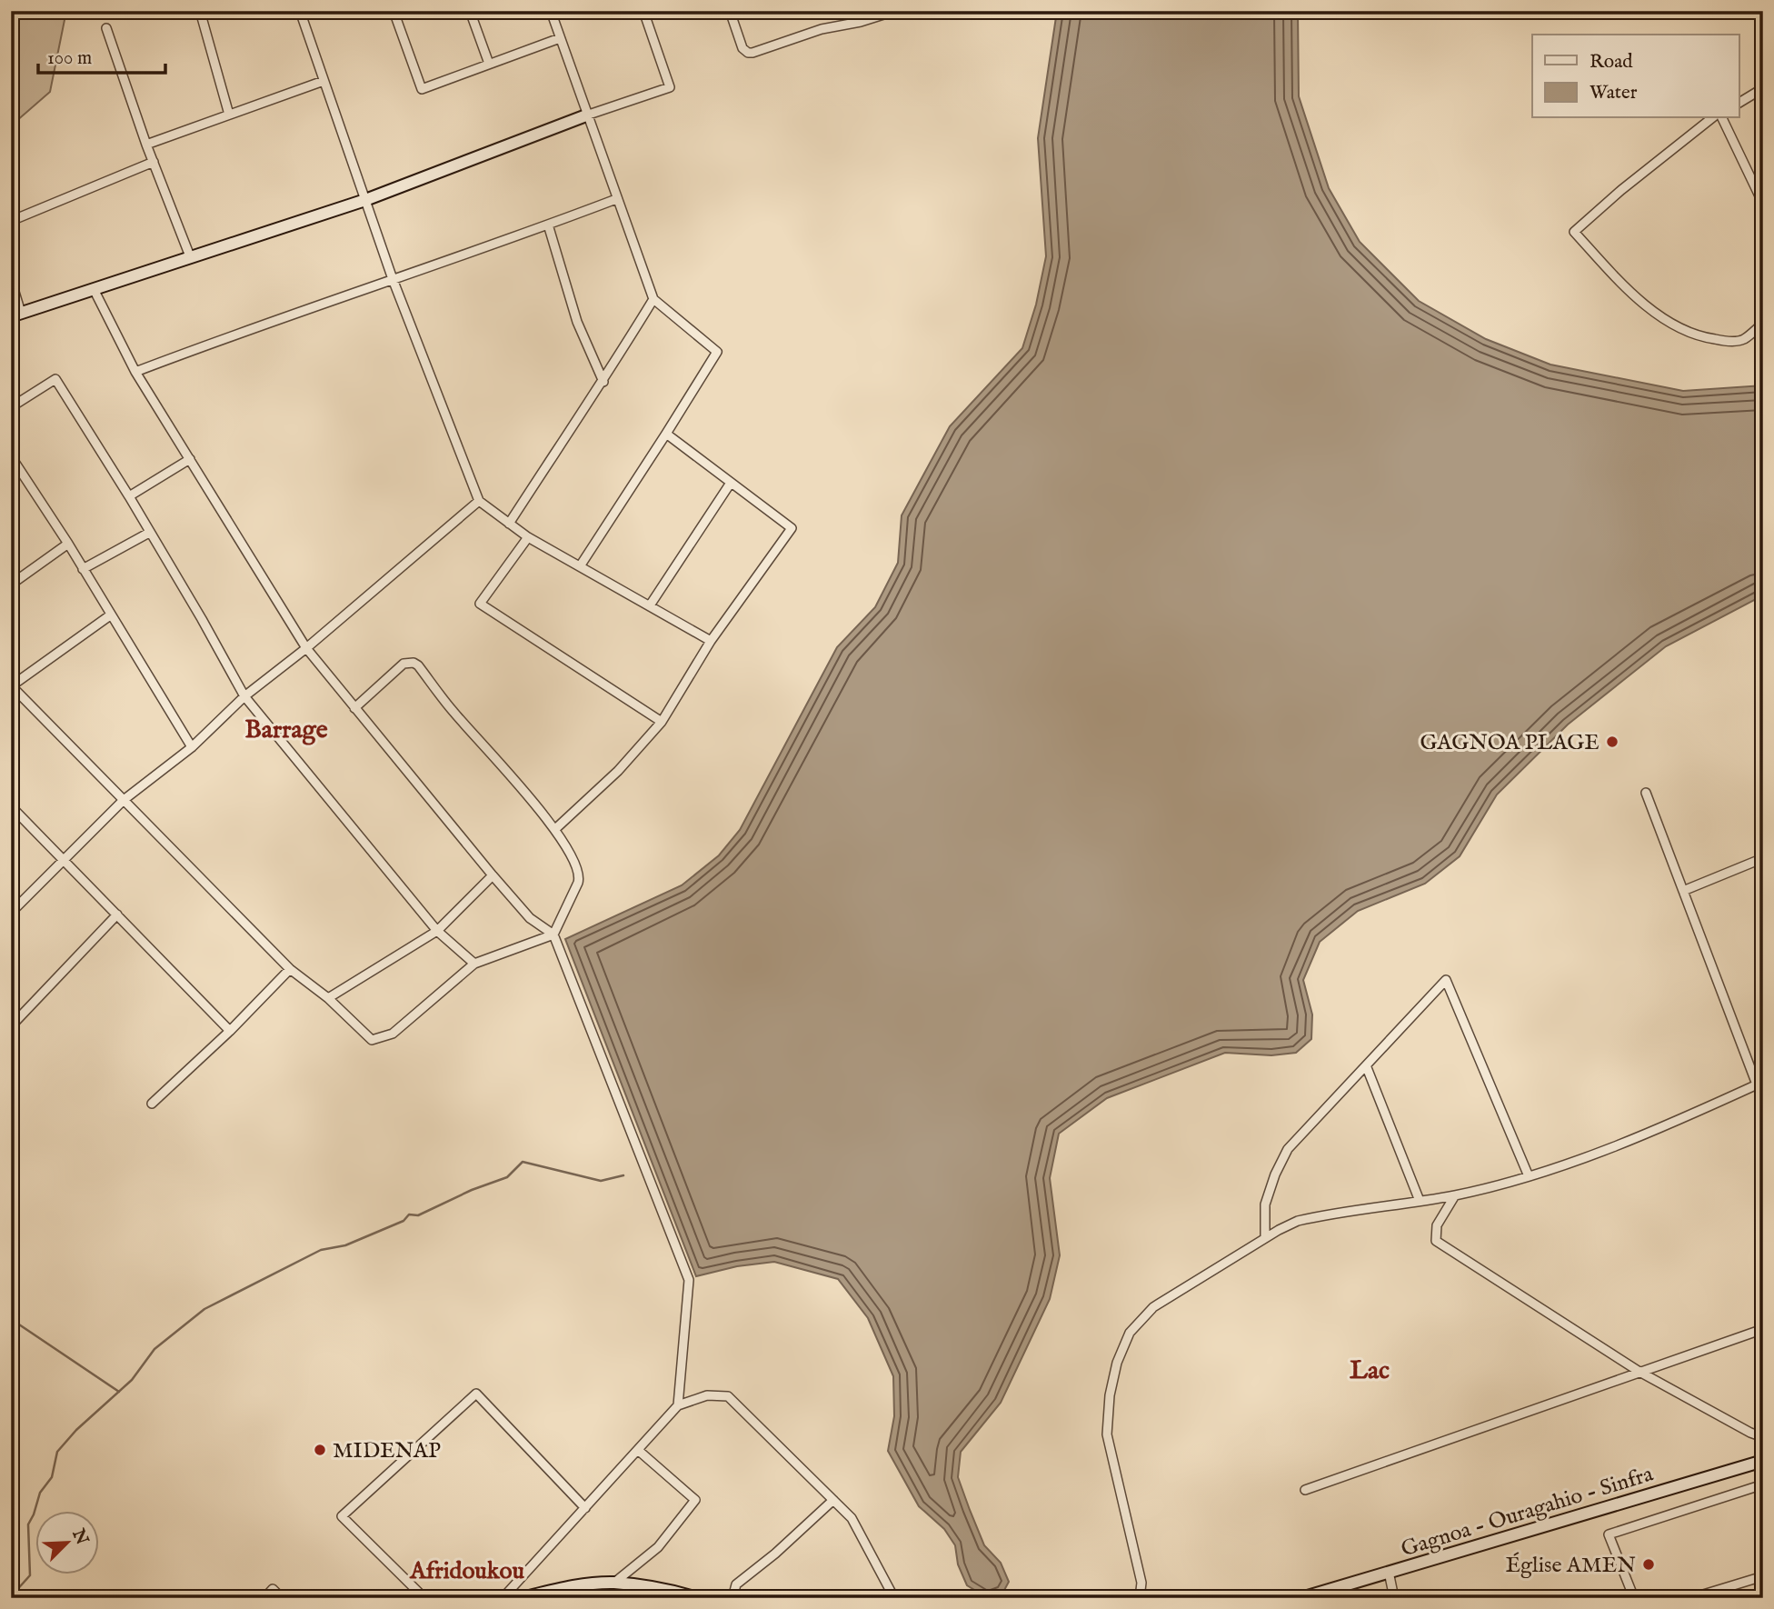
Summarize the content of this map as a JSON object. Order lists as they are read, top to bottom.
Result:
{
  "streets": {
    "main road": ["Gagnoa - Ouragahio - Sinfra"]
  },
  "districts": ["Barrage", "Lac", "Afridoukou"],
  "places": ["GAGNOA PLAGE", "MIDENAP", "Église AMEN"],
  "legend": ["Road", "Water"],
  "scale_bar": "100 m",
  "north": "top right"
}
